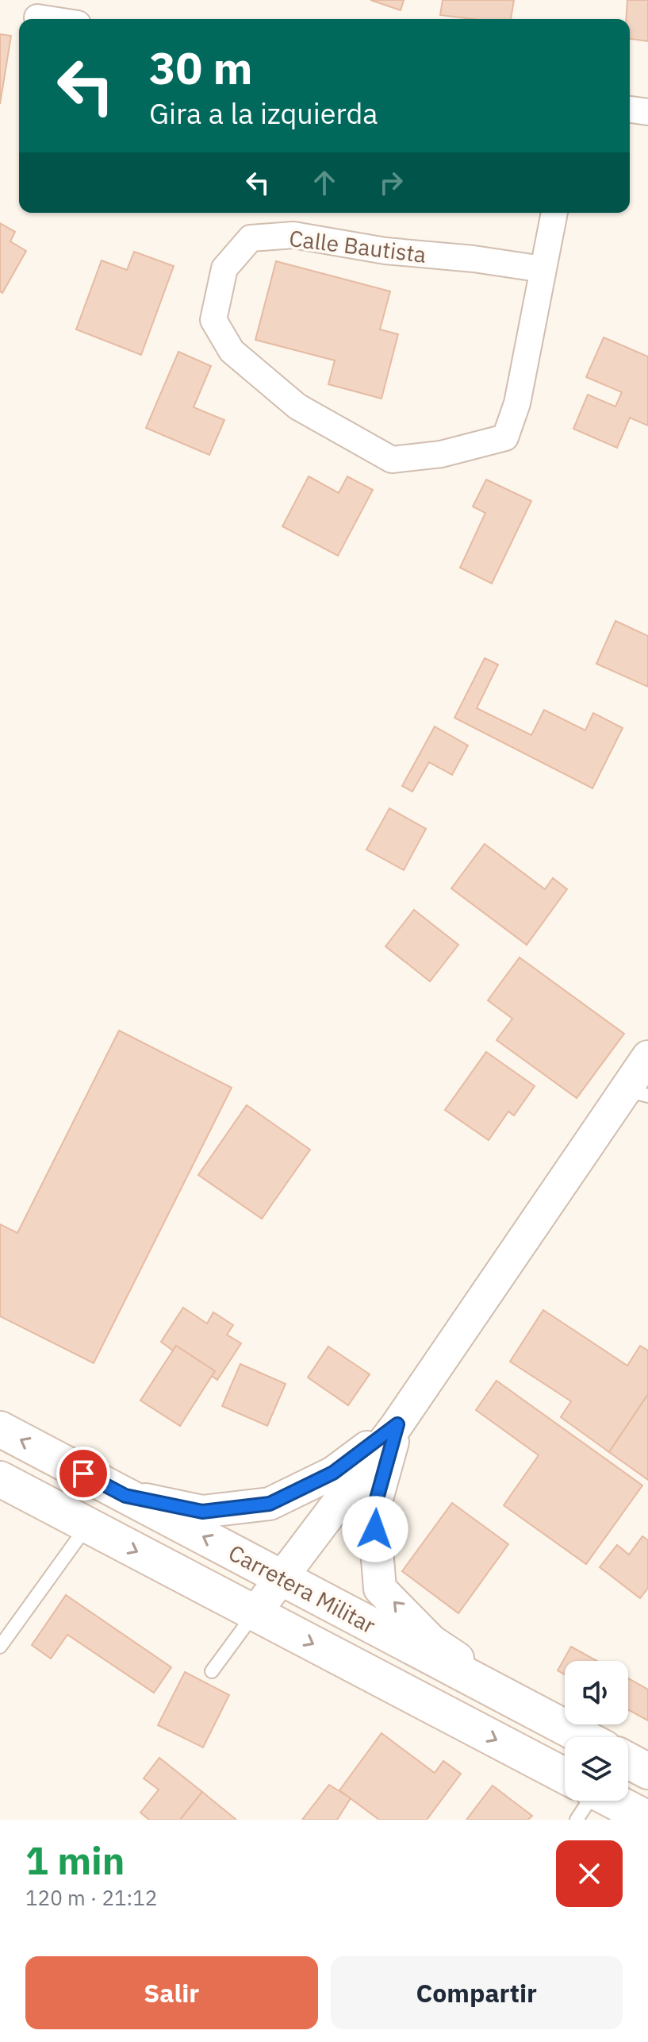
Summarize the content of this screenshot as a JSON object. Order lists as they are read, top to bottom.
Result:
{
  "streets": {
    "main road": ["Carretera Militar"],
    "street": ["Calle Bautista"]
  },
  "page": {
    "turn": ["30 m", "Gira a la izquierda"],
    "heading": ["1 min", "120 m · 21:12"],
    "buttons": ["Salir", "Compartir"]
  }
}
